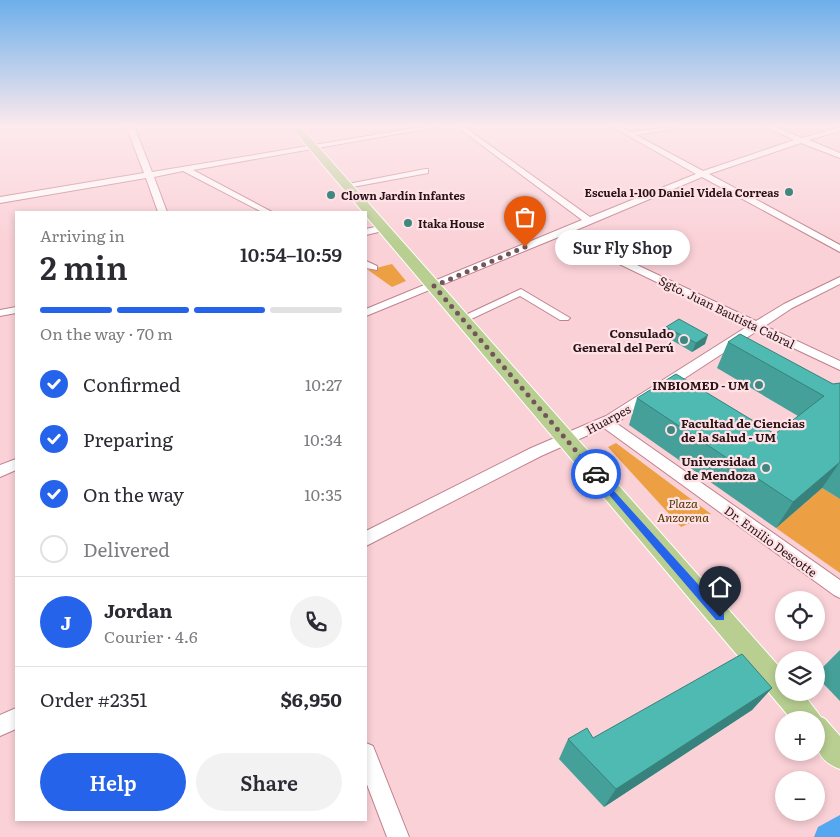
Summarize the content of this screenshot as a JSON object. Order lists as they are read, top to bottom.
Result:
{
  "streets": {
    "street": ["Sgto. Juan Bautista Cabral", "Huarpes", "Dr. Emilio Descotte"]
  },
  "crossings": [
    ["Sgto. Juan Bautista Cabral", "Huarpes"],
    ["Huarpes", "Dr. Emilio Descotte"]
  ],
  "parks": ["Plaza Anzorena"],
  "places": [
    "Escuela 1-100 Daniel Videla Correas",
    "Clown Jardín Infantes",
    "Itaka House",
    "Sur Fly Shop",
    "Consulado General del Perú",
    "INBIOMED - UM",
    "Facultad de Ciencias de la Salud - UM",
    "Universidad de Mendoza"
  ],
  "page": {
    "heading": ["2 min", "Arriving in", "10:54–10:59"],
    "panel": [
      "Jordan",
      "Courier · 4.6",
      "Order #2351",
      "$6,950"
    ],
    "bubble": "Sur Fly Shop",
    "bar": "On the way · 70 m",
    "list": [
      ["Confirmed", "10:27"],
      ["Preparing", "10:34"],
      ["On the way", "10:35"],
      "Delivered"
    ],
    "map_buttons": ["+", "−"],
    "round": "J",
    "buttons": ["Help", "Share"]
  }
}
